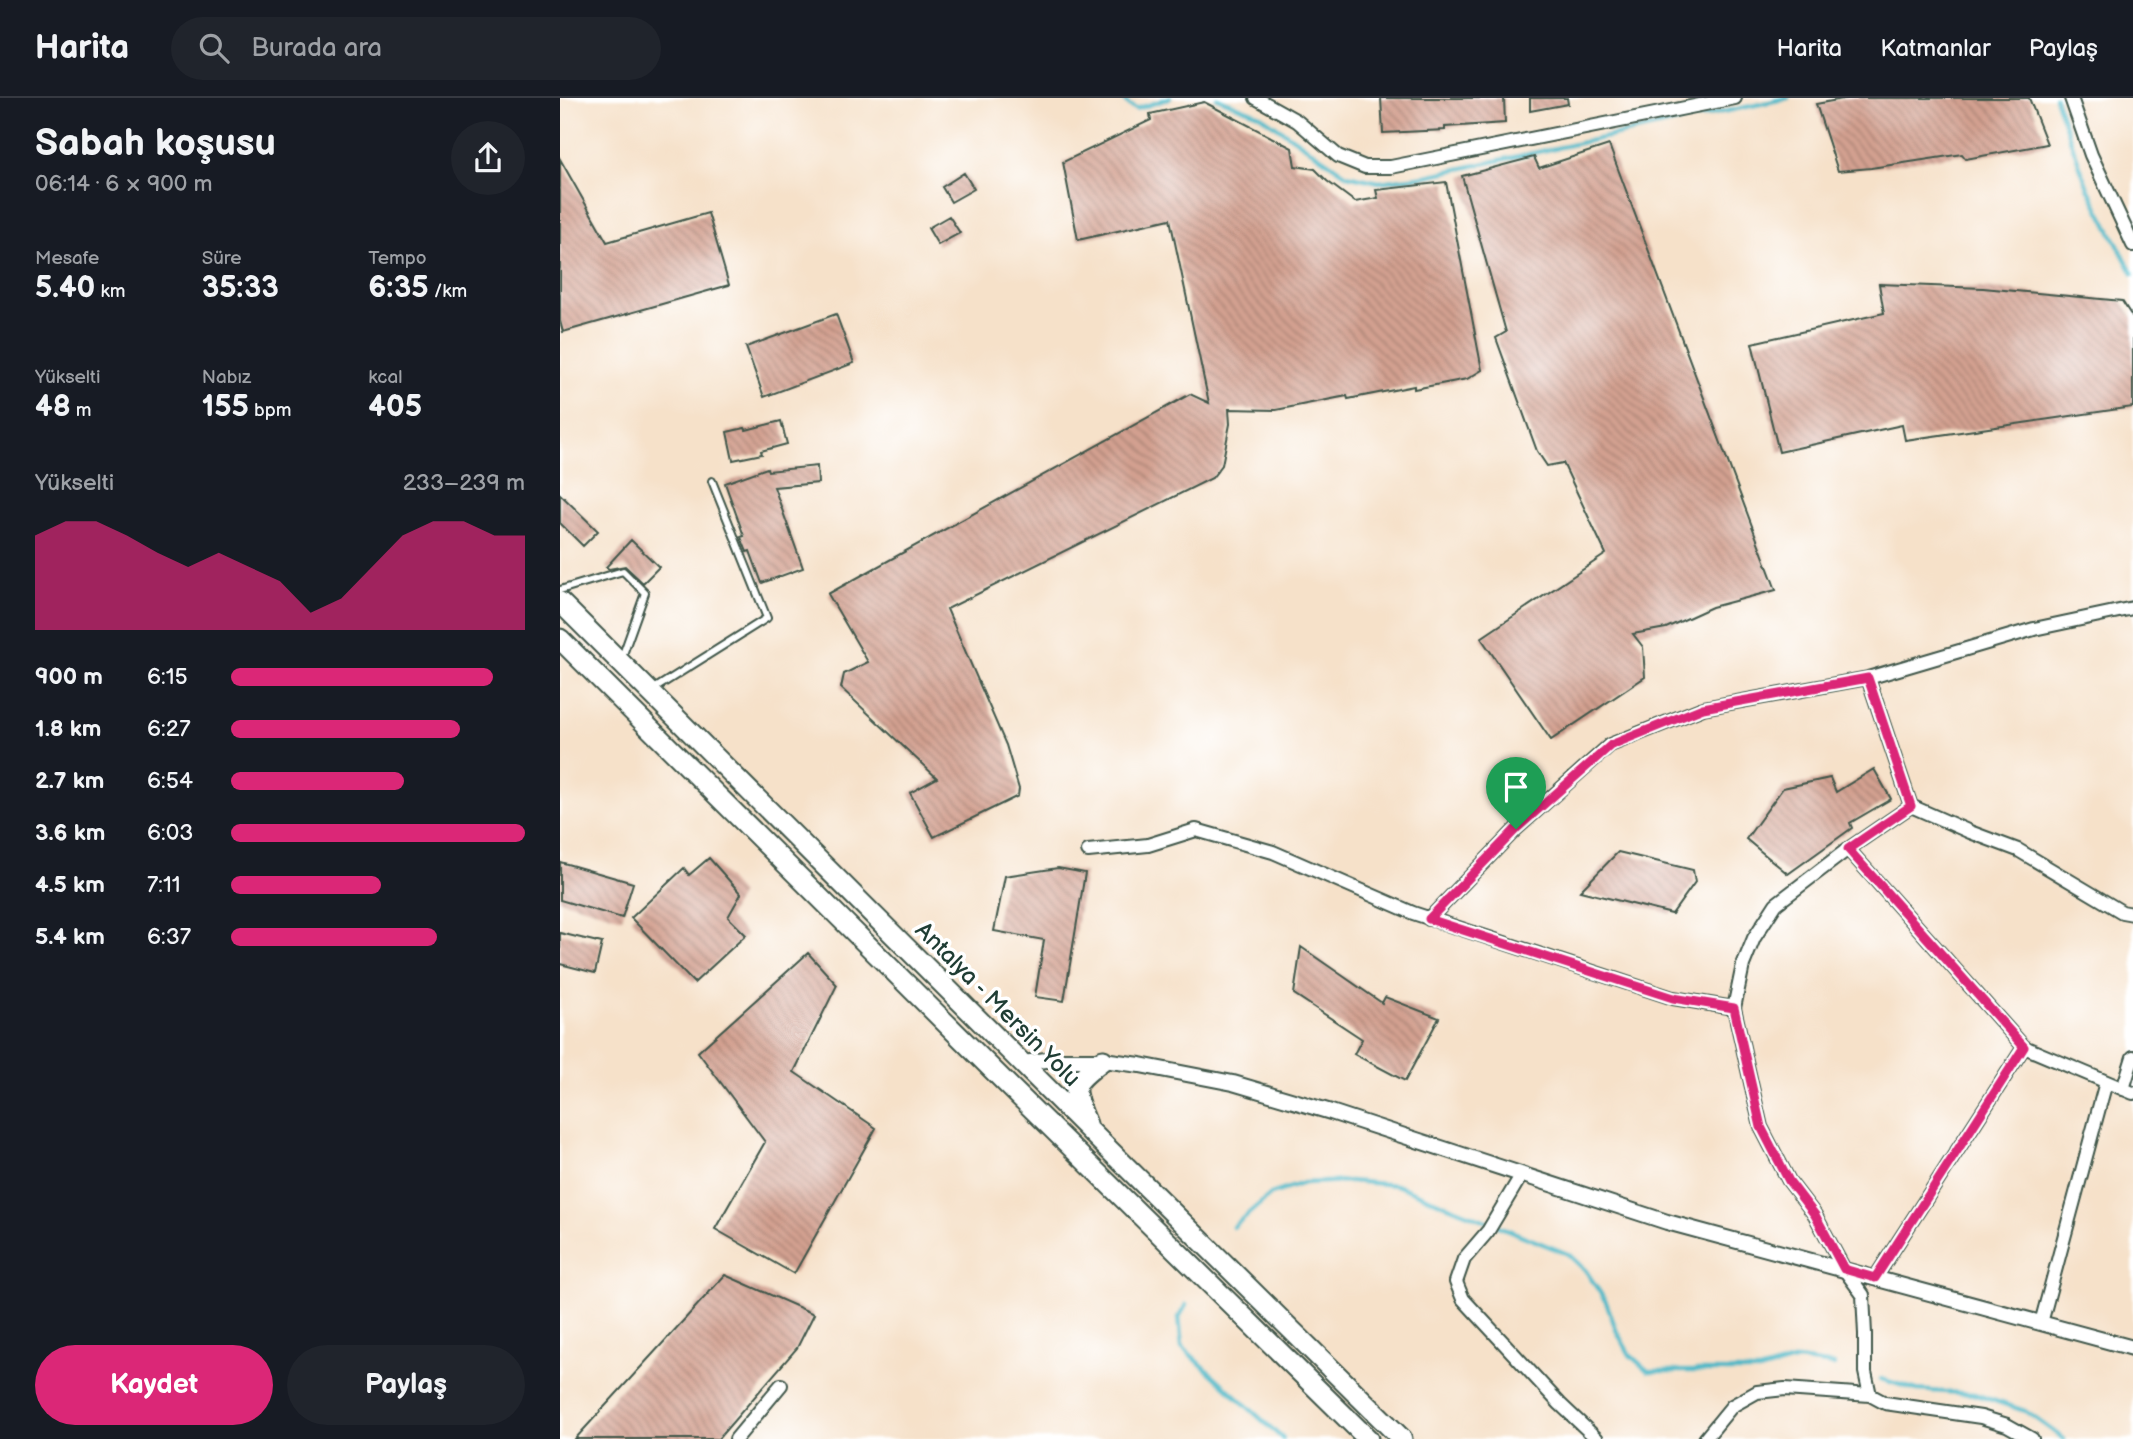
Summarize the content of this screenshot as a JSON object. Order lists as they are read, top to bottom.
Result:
{
  "streets": {
    "highway": ["Antalya - Mersin Yolu"]
  },
  "page": {
    "header": "Harita",
    "search": "Burada ara",
    "nav": ["Harita", "Katmanlar", "Paylaş"],
    "heading": ["Sabah koşusu", "06:14 · 6 × 900 m"],
    "stats": [
      ["Mesafe", "5.40 km"],
      ["Süre", "35:33"],
      ["Tempo", "6:35 /km"],
      ["Yükselti", "48 m"],
      ["Nabız", "155 bpm"],
      ["kcal", "405"]
    ],
    "chart": ["Yükselti", "233–239 m"],
    "list": [
      {
        "name": "900 m",
        "note": "6:15"
      },
      {
        "name": "1.8 km",
        "note": "6:27"
      },
      {
        "name": "2.7 km",
        "note": "6:54"
      },
      {
        "name": "3.6 km",
        "note": "6:03"
      },
      {
        "name": "4.5 km",
        "note": "7:11"
      },
      {
        "name": "5.4 km",
        "note": "6:37"
      }
    ],
    "buttons": ["Kaydet", "Paylaş"]
  }
}
